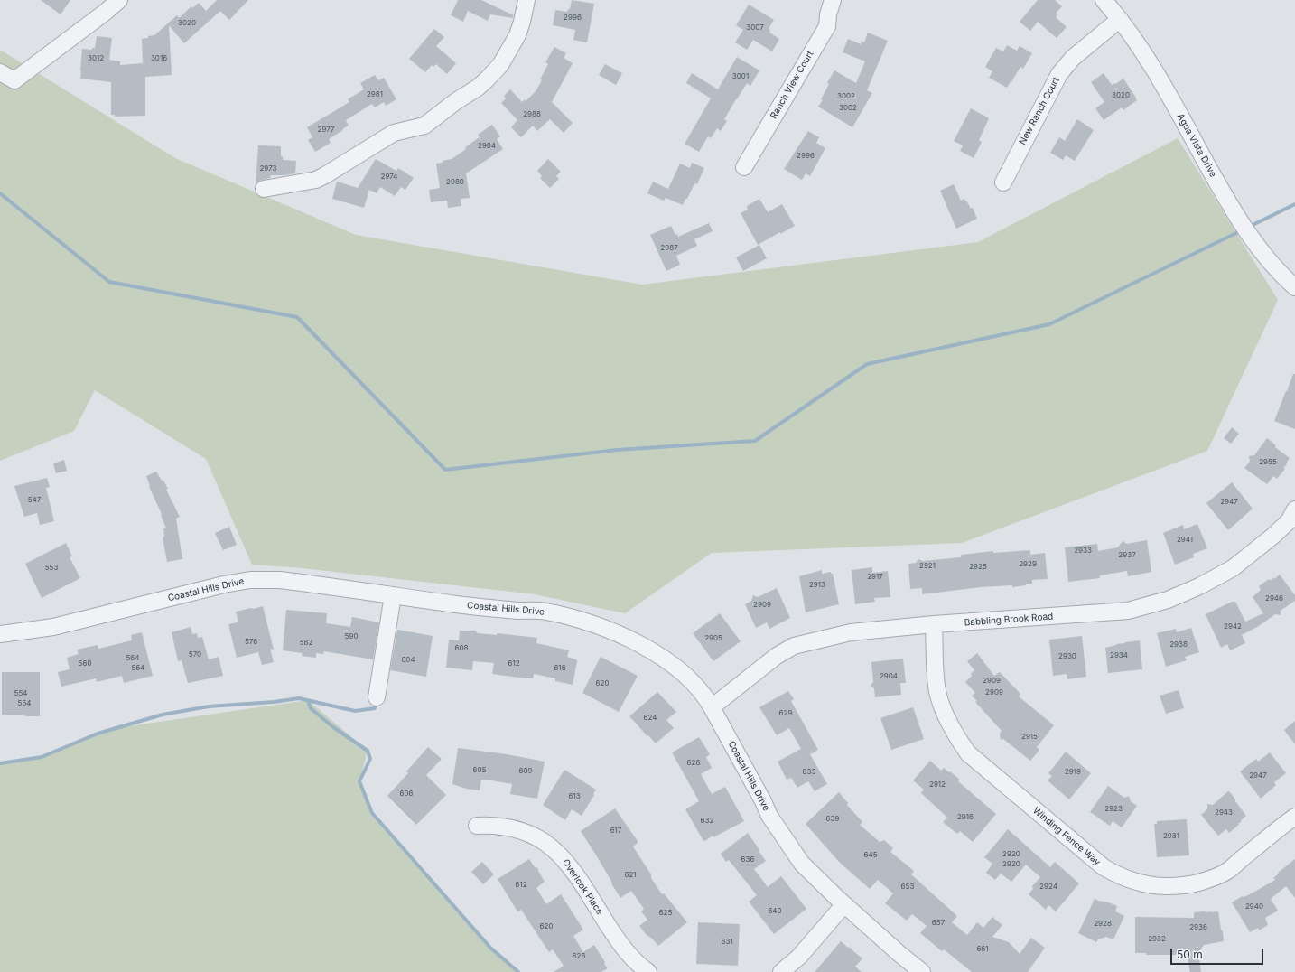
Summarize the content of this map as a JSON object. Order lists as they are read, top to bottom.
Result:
{
  "streets": {
    "street": [
      "Ranch View Court",
      "New Ranch Court",
      "Agua Vista Drive",
      "Coastal Hills Drive",
      "Babbling Brook Road",
      "Winding Fence Way",
      "Overlook Place"
    ]
  },
  "crossings": [
    ["New Ranch Court", "Agua Vista Drive"],
    ["Coastal Hills Drive", "Babbling Brook Road"],
    ["Babbling Brook Road", "Winding Fence Way"]
  ],
  "house_numbers": [
    "2996",
    "3020",
    "3007",
    "3012",
    "3016",
    "3001",
    "2981",
    "3020",
    "3002",
    "3002",
    "2988",
    "2977",
    "2984",
    "2996",
    "2973",
    "2974",
    "2980",
    "2987",
    "2955",
    "547",
    "2947",
    "2941",
    "2933",
    "2937",
    "2929",
    "2921",
    "2925",
    "553",
    "2917",
    "2913",
    "2946",
    "2909",
    "2942",
    "590",
    "2905",
    "576",
    "582",
    "2938",
    "608",
    "570",
    "2934",
    "2930",
    "564",
    "604",
    "560",
    "612",
    "564",
    "616",
    "2904",
    "2909",
    "620",
    "2909",
    "554",
    "554",
    "629",
    "624",
    "2915",
    "628",
    "605",
    "609",
    "633",
    "2919",
    "2947",
    "2912",
    "606",
    "613",
    "2923",
    "2943",
    "2916",
    "639",
    "632",
    "617",
    "2931",
    "2920",
    "645",
    "636",
    "2920",
    "621",
    "612",
    "653",
    "2924",
    "2940",
    "640",
    "625",
    "657",
    "2928",
    "620",
    "2936",
    "2932",
    "631",
    "661",
    "626"
  ],
  "scale_bar": "50 m"
}
